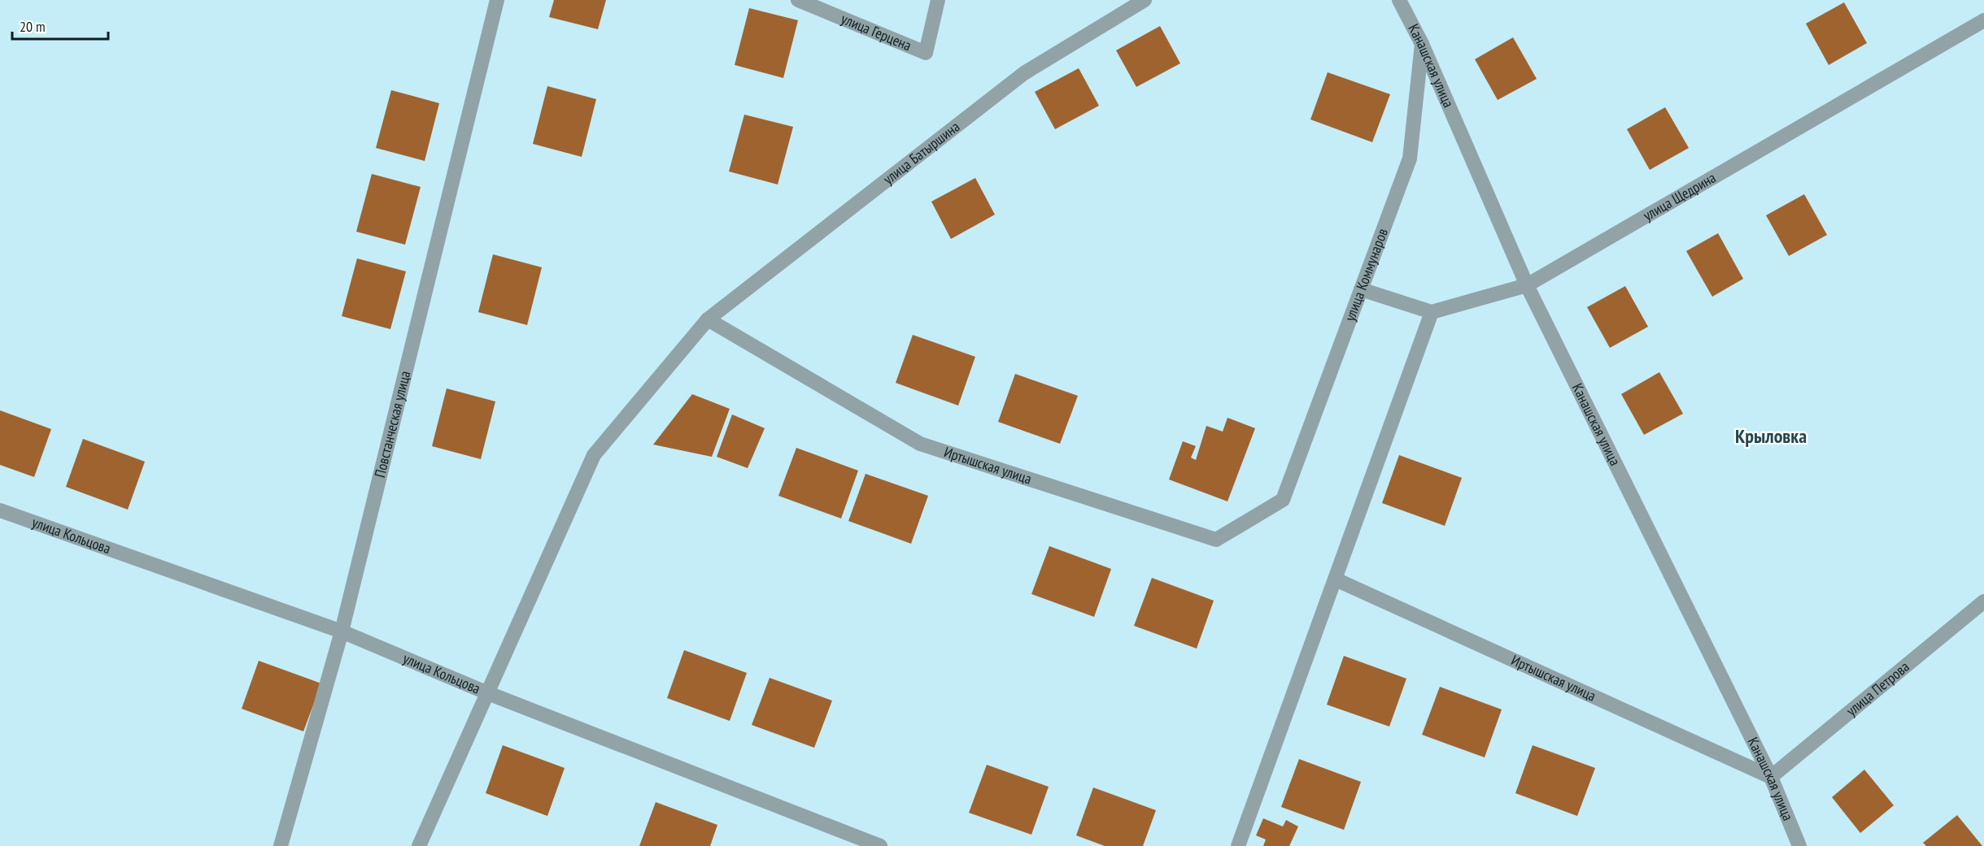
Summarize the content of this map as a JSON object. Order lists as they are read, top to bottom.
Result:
{
  "streets": {
    "street": [
      "улица Герцена",
      "Канашская улица",
      "улица Батыршина",
      "улица Щедрина",
      "улица Коммунаров",
      "Повстанческая улица",
      "Иртышская улица",
      "улица Кольцова",
      "улица Петрова"
    ]
  },
  "crossings": [
    ["Канашская улица", "улица Щедрина"],
    ["Канашская улица", "улица Коммунаров"],
    ["Канашская улица", "Иртышская улица"],
    ["Канашская улица", "улица Петрова"],
    ["улица Батыршина", "Иртышская улица"],
    ["улица Коммунаров", "Иртышская улица"],
    ["Повстанческая улица", "улица Кольцова"],
    ["Иртышская улица", "улица Петрова"]
  ],
  "districts": ["Крыловка"],
  "scale_bar": "20 m"
}
